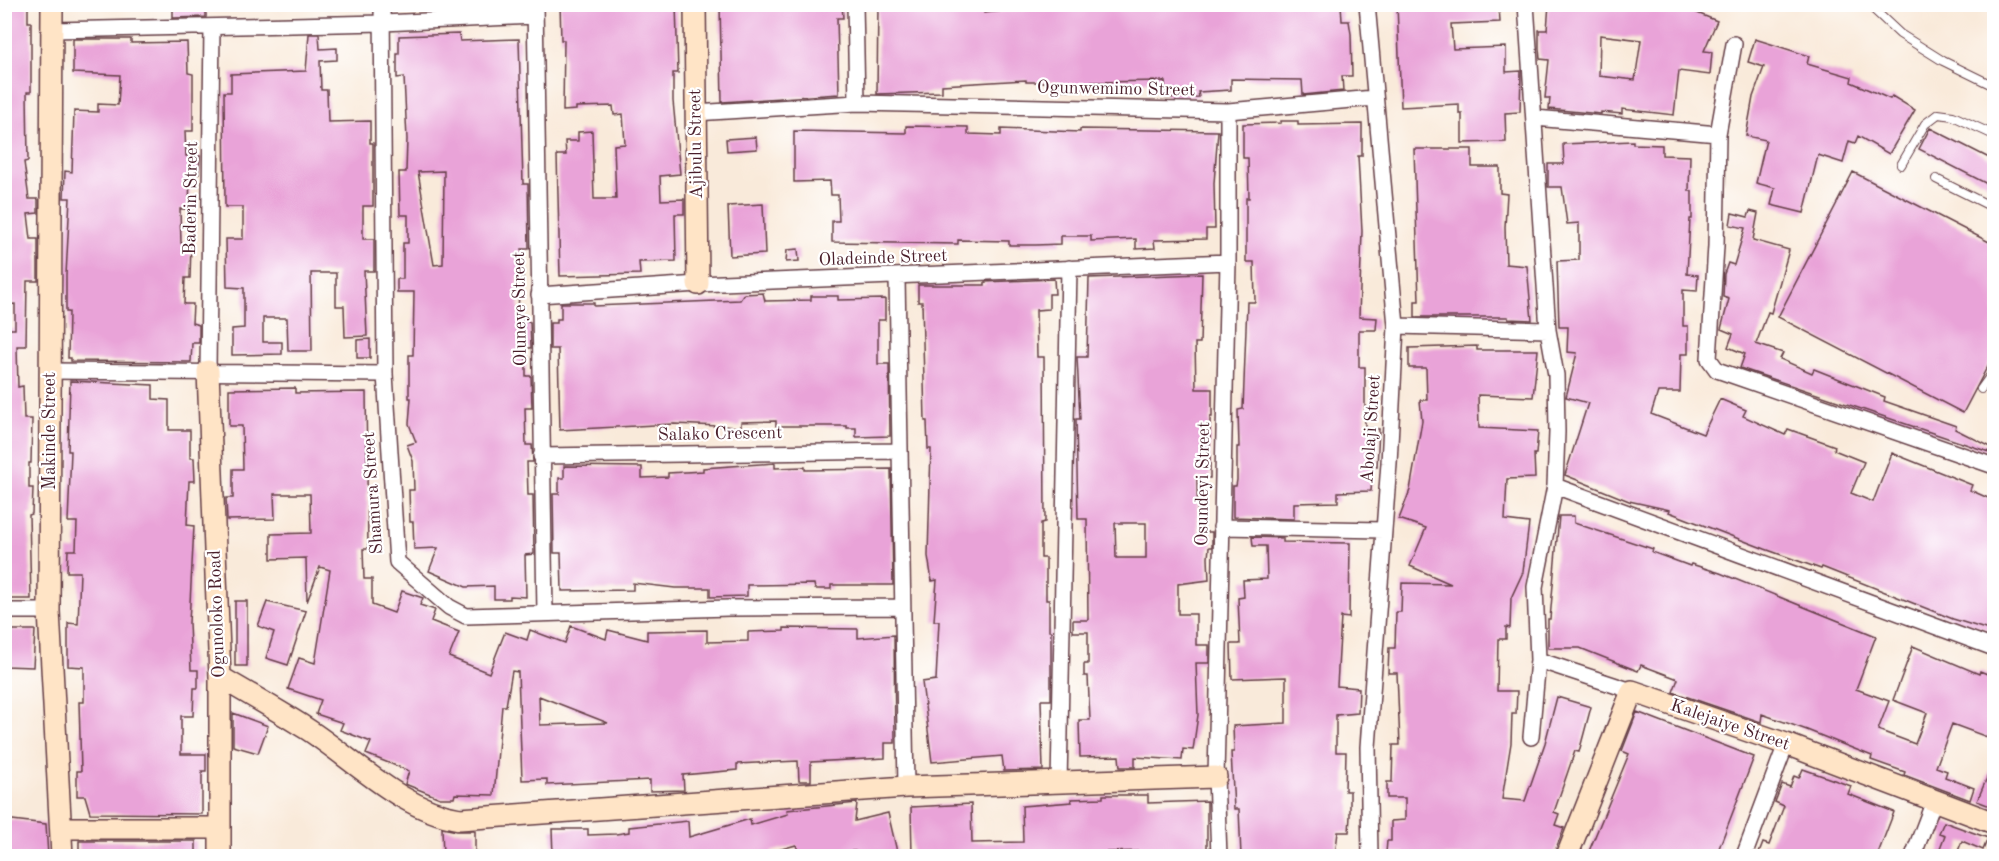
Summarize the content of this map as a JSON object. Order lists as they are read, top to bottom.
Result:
{
  "streets": {
    "street": [
      "Ogunwemimo Street",
      "Ajibulu Street",
      "Baderin Street",
      "Oladeinde Street",
      "Oluneye Street",
      "Abolaji Street",
      "Makinde Street",
      "Salako Crescent",
      "Osundeyi Street",
      "Shamura Street",
      "Ogunoloko Road",
      "Kalejaiye Street"
    ]
  },
  "crossings": [
    ["Ogunwemimo Street", "Ajibulu Street"],
    ["Ogunwemimo Street", "Abolaji Street"],
    ["Ogunwemimo Street", "Osundeyi Street"],
    ["Ajibulu Street", "Oladeinde Street"],
    ["Baderin Street", "Ogunoloko Road"],
    ["Oladeinde Street", "Oluneye Street"],
    ["Oladeinde Street", "Osundeyi Street"],
    ["Oluneye Street", "Salako Crescent"],
    ["Oluneye Street", "Shamura Street"]
  ]
}
